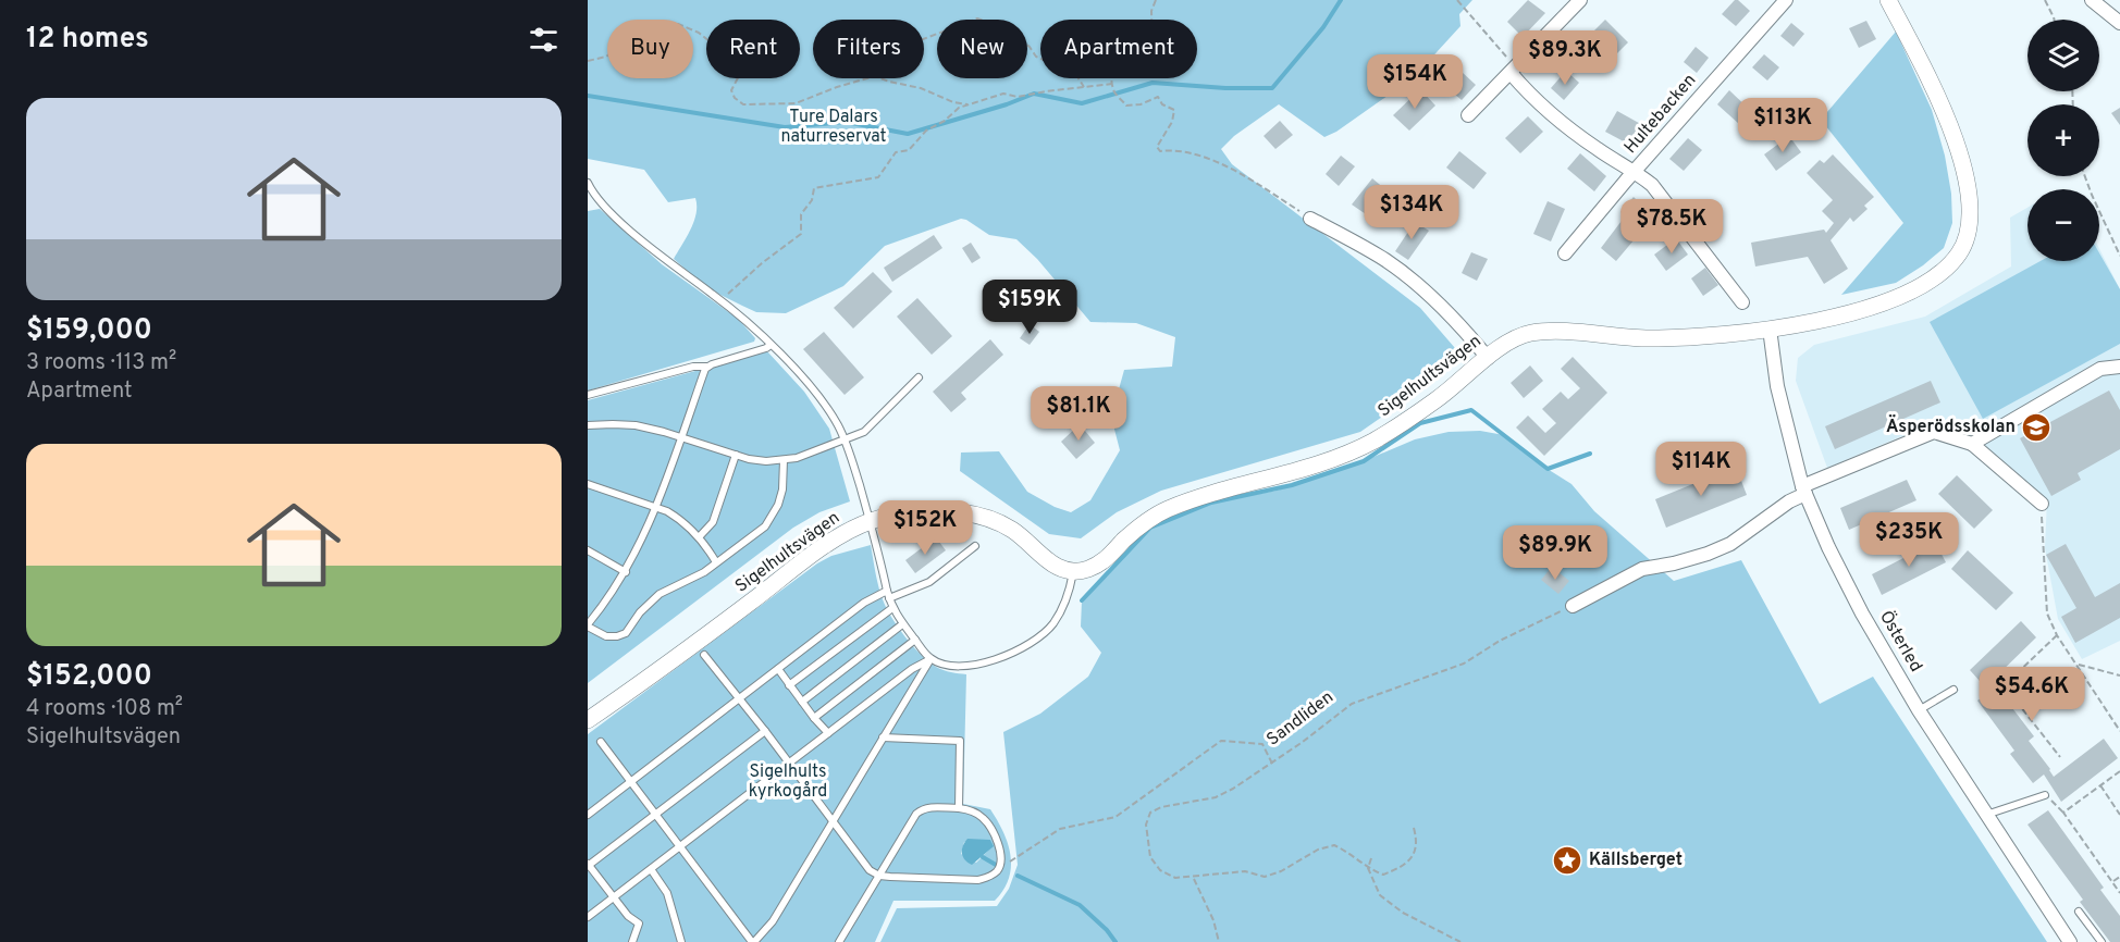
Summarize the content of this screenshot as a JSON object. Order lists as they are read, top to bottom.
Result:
{
  "streets": {
    "street": ["Hultebacken", "Sigelhultsvägen", "Österled"],
    "path": ["Sandliden"]
  },
  "crossings": [
    ["Sigelhultsvägen", "Österled"]
  ],
  "parks": ["Ture Dalars naturreservat", "Sigelhults kyrkogård"],
  "places": {
    "school or university": ["Äsperödsskolan"],
    "place": ["Källsberget"]
  },
  "page": {
    "heading": "12 homes",
    "map_buttons": ["+", "−"],
    "chip": [
      "Buy",
      "Rent",
      "Filters",
      "New",
      "Apartment"
    ],
    "price": [
      "$89.3K",
      "$154K",
      "$113K",
      "$134K",
      "$78.5K",
      "$159K",
      "$81.1K",
      "$114K",
      "$152K",
      "$235K",
      "$89.9K",
      "$54.6K"
    ],
    "list": [
      {
        "name": "$159,000",
        "note": "3 rooms · 113 m² · Apartment"
      },
      {
        "name": "$152,000",
        "note": "4 rooms · 108 m² · Sigelhultsvägen"
      }
    ]
  }
}
